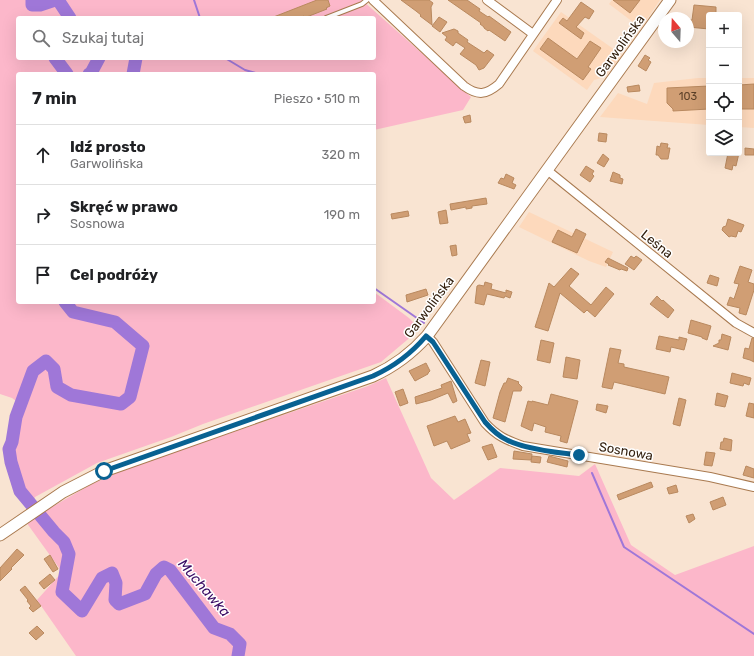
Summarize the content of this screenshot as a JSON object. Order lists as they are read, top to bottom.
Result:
{
  "streets": {
    "main road": ["Garwolińska"],
    "street": ["Leśna", "Sosnowa"]
  },
  "crossings": [
    ["Garwolińska", "Leśna"],
    ["Garwolińska", "Sosnowa"]
  ],
  "water": ["Muchawka"],
  "house_numbers": ["103"],
  "north": "top",
  "page": {
    "map_buttons": ["+", "−"],
    "search": "Szukaj tutaj",
    "heading": ["7 min", "Pieszo · 510 m"],
    "list": [
      ["Idź prosto", "Garwolińska", "320 m"],
      ["Skręć w prawo", "Sosnowa", "190 m"],
      "Cel podróży"
    ]
  }
}
